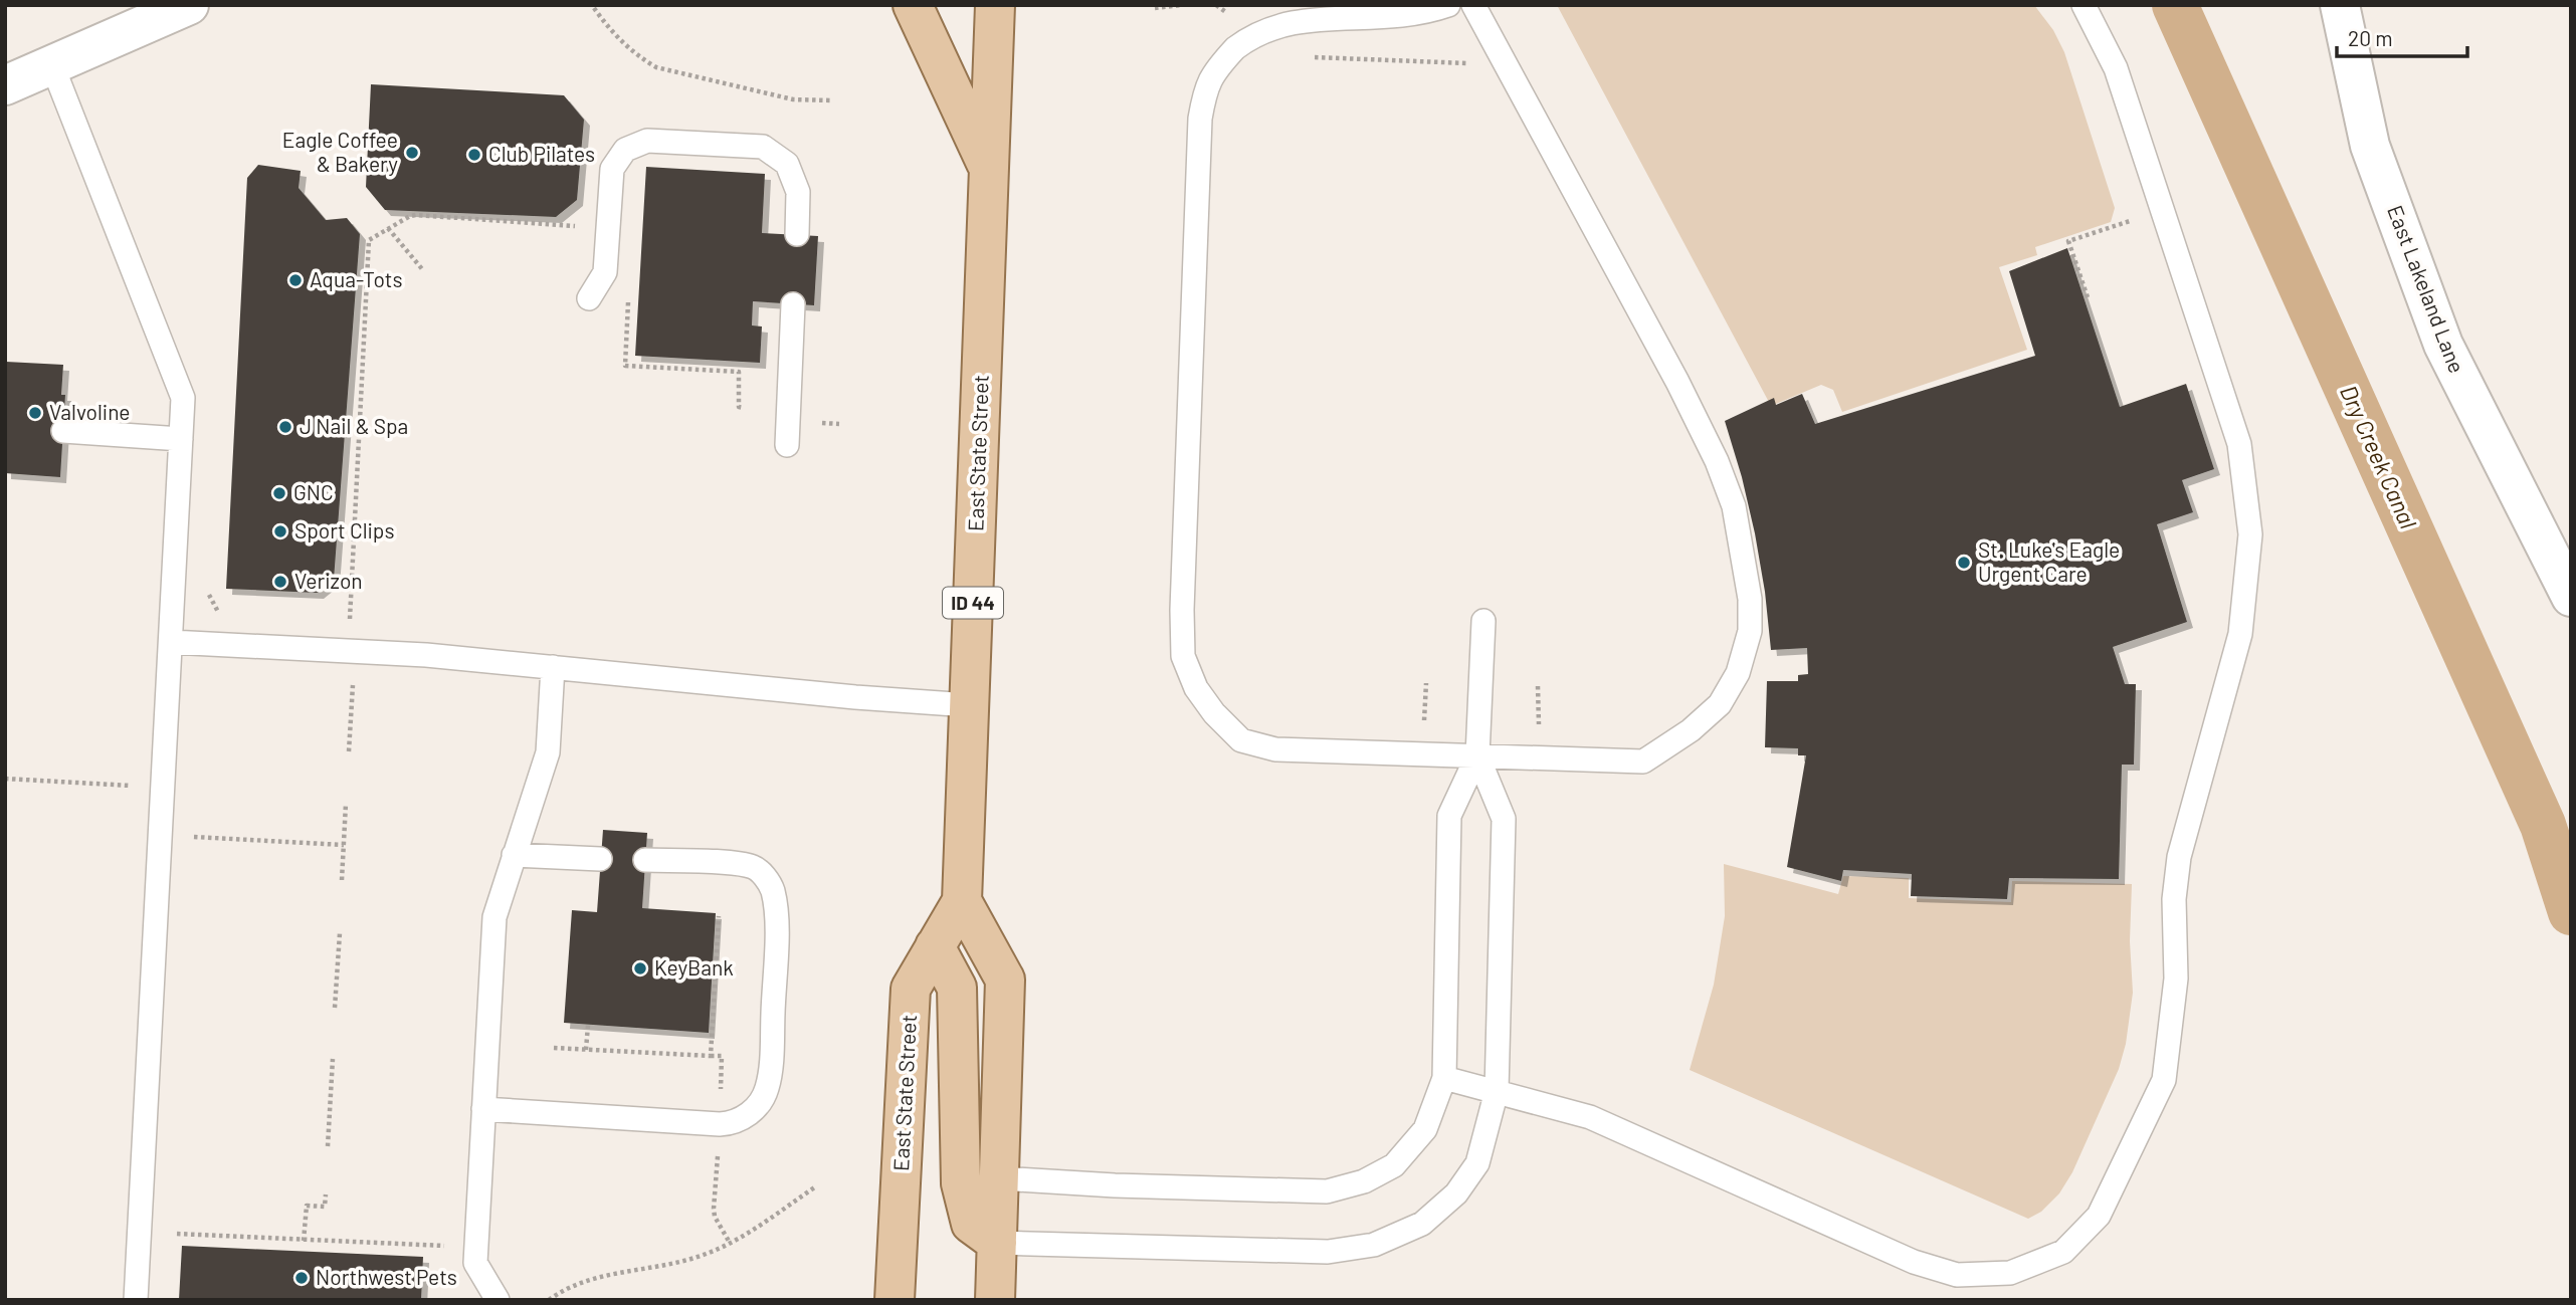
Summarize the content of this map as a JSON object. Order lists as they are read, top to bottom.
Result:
{
  "streets": {
    "main road": ["East State Street", "ID 44"],
    "street": ["East Lakeland Lane"]
  },
  "water": ["Dry Creek Canal"],
  "places": [
    "Eagle Coffee & Bakery",
    "Club Pilates",
    "Aqua-Tots",
    "Valvoline",
    "J Nail & Spa",
    "GNC",
    "Sport Clips",
    "St. Luke's Eagle Urgent Care",
    "Verizon",
    "KeyBank",
    "Northwest Pets"
  ],
  "scale_bar": "20 m"
}
